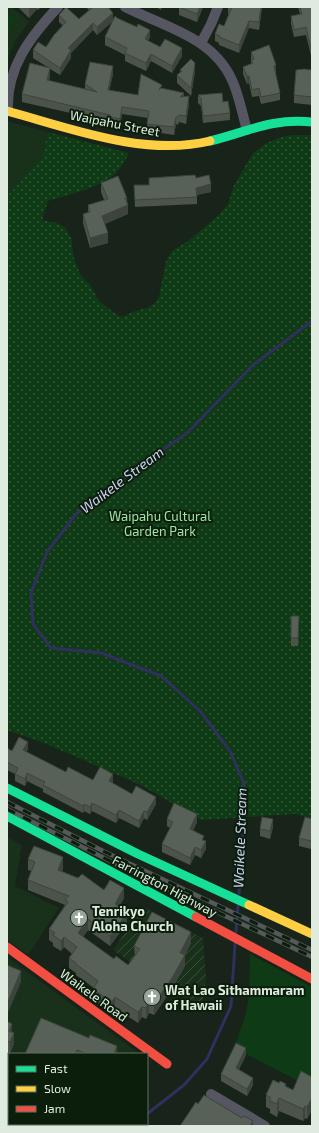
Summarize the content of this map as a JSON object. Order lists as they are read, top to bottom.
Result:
{
  "streets": {
    "main road": ["Waipahu Street", "Farrington Highway", "Waikele Road"]
  },
  "water": ["Waikele Stream"],
  "parks": ["Waipahu Cultural Garden Park"],
  "places": {
    "church": ["Tenrikyo Aloha Church", "Wat Lao Sithammaram of Hawaii"]
  },
  "legend": ["Fast", "Slow", "Jam"]
}
